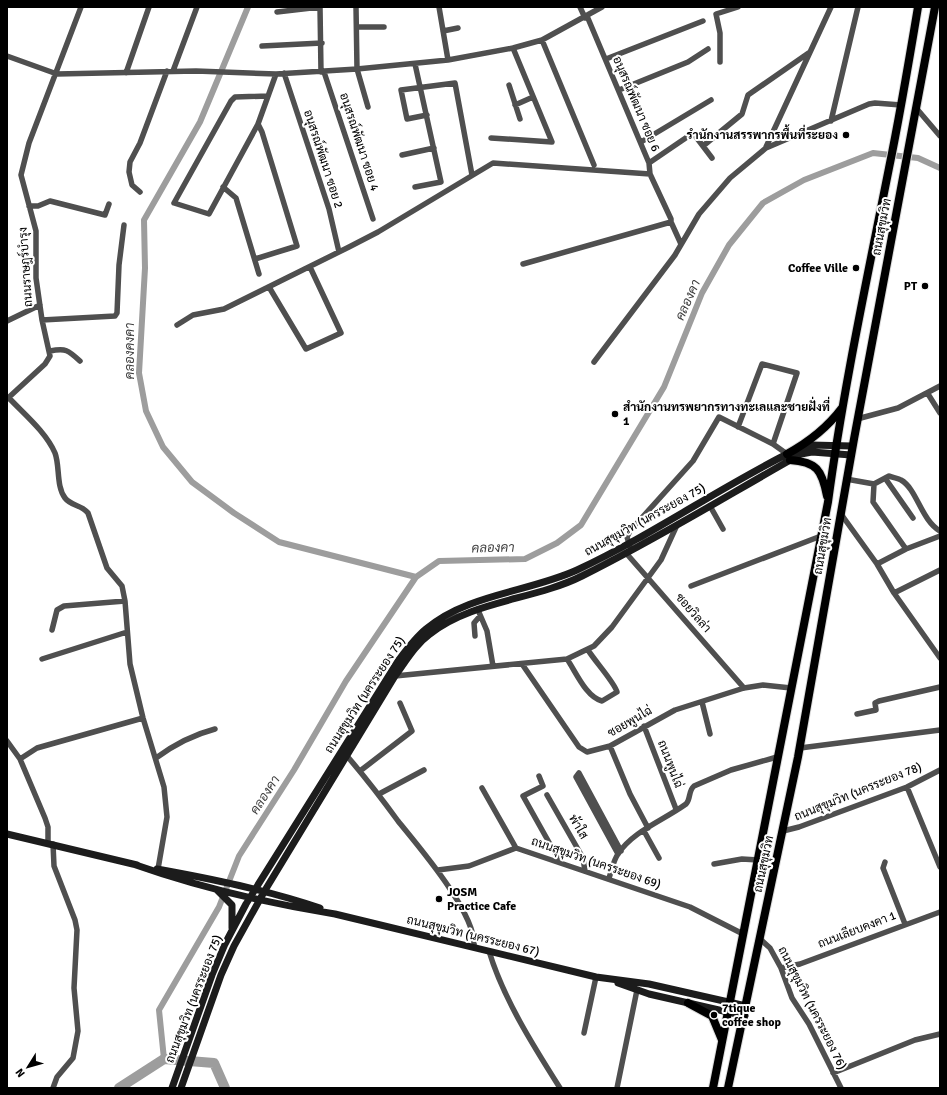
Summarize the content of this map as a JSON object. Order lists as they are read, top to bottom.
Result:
{
  "streets": {
    "main road": ["ถนนสุขุมวิท"],
    "street": [
      "อนุสรณ์พัฒนา ซอย 6",
      "อนุสรณ์พัฒนา ซอย 4",
      "อนุสรณ์พัฒนา ซอย 2",
      "ถนนราษฎร์บำรุง",
      "ถนนสุขุมวิท (นครระยอง 75)",
      "ซอยวิลล่า",
      "ซอยพูนไฉ่",
      "ถนนพูนไฉ่",
      "ถนนสุขุมวิท (นครระยอง 78)",
      "พ้าใส",
      "ถนนสุขุมวิท (นครระยอง 69)",
      "ถนนเลียบคงคา 1",
      "ถนนสุขุมวิท (นครระยอง 67)",
      "ถนนสุขุมวิท (นครระยอง 76)"
    ]
  },
  "crossings": [
    ["ถนนสุขุมวิท", "ถนนสุขุมวิท (นครระยอง 75)"],
    ["ถนนสุขุมวิท", "ซอยพูนไฉ่"],
    ["ถนนสุขุมวิท", "ถนนสุขุมวิท (นครระยอง 78)"],
    ["ถนนสุขุมวิท", "ถนนสุขุมวิท (นครระยอง 69)"],
    ["ถนนสุขุมวิท", "ถนนสุขุมวิท (นครระยอง 67)"],
    ["ถนนสุขุมวิท", "ถนนสุขุมวิท (นครระยอง 76)"],
    ["ถนนสุขุมวิท (นครระยอง 75)", "ซอยวิลล่า"],
    ["ถนนสุขุมวิท (นครระยอง 75)", "ถนนสุขุมวิท (นครระยอง 67)"],
    ["ซอยวิลล่า", "ซอยพูนไฉ่"],
    ["ซอยพูนไฉ่", "ถนนพูนไฉ่"],
    ["พ้าใส", "ถนนสุขุมวิท (นครระยอง 69)"],
    ["ถนนเลียบคงคา 1", "ถนนสุขุมวิท (นครระยอง 76)"]
  ],
  "water": ["คลองคา", "คลองคงคา"],
  "places": [
    "รำนักงานสรรพากรพื้นที่ระยอง",
    "Coffee Ville",
    "PT",
    "สำนักงานทรพยากรทางทะเลและชายฝั่งที่ 1",
    "JOSM Practice Cafe",
    "7tique coffee shop"
  ],
  "north": "bottom left"
}
